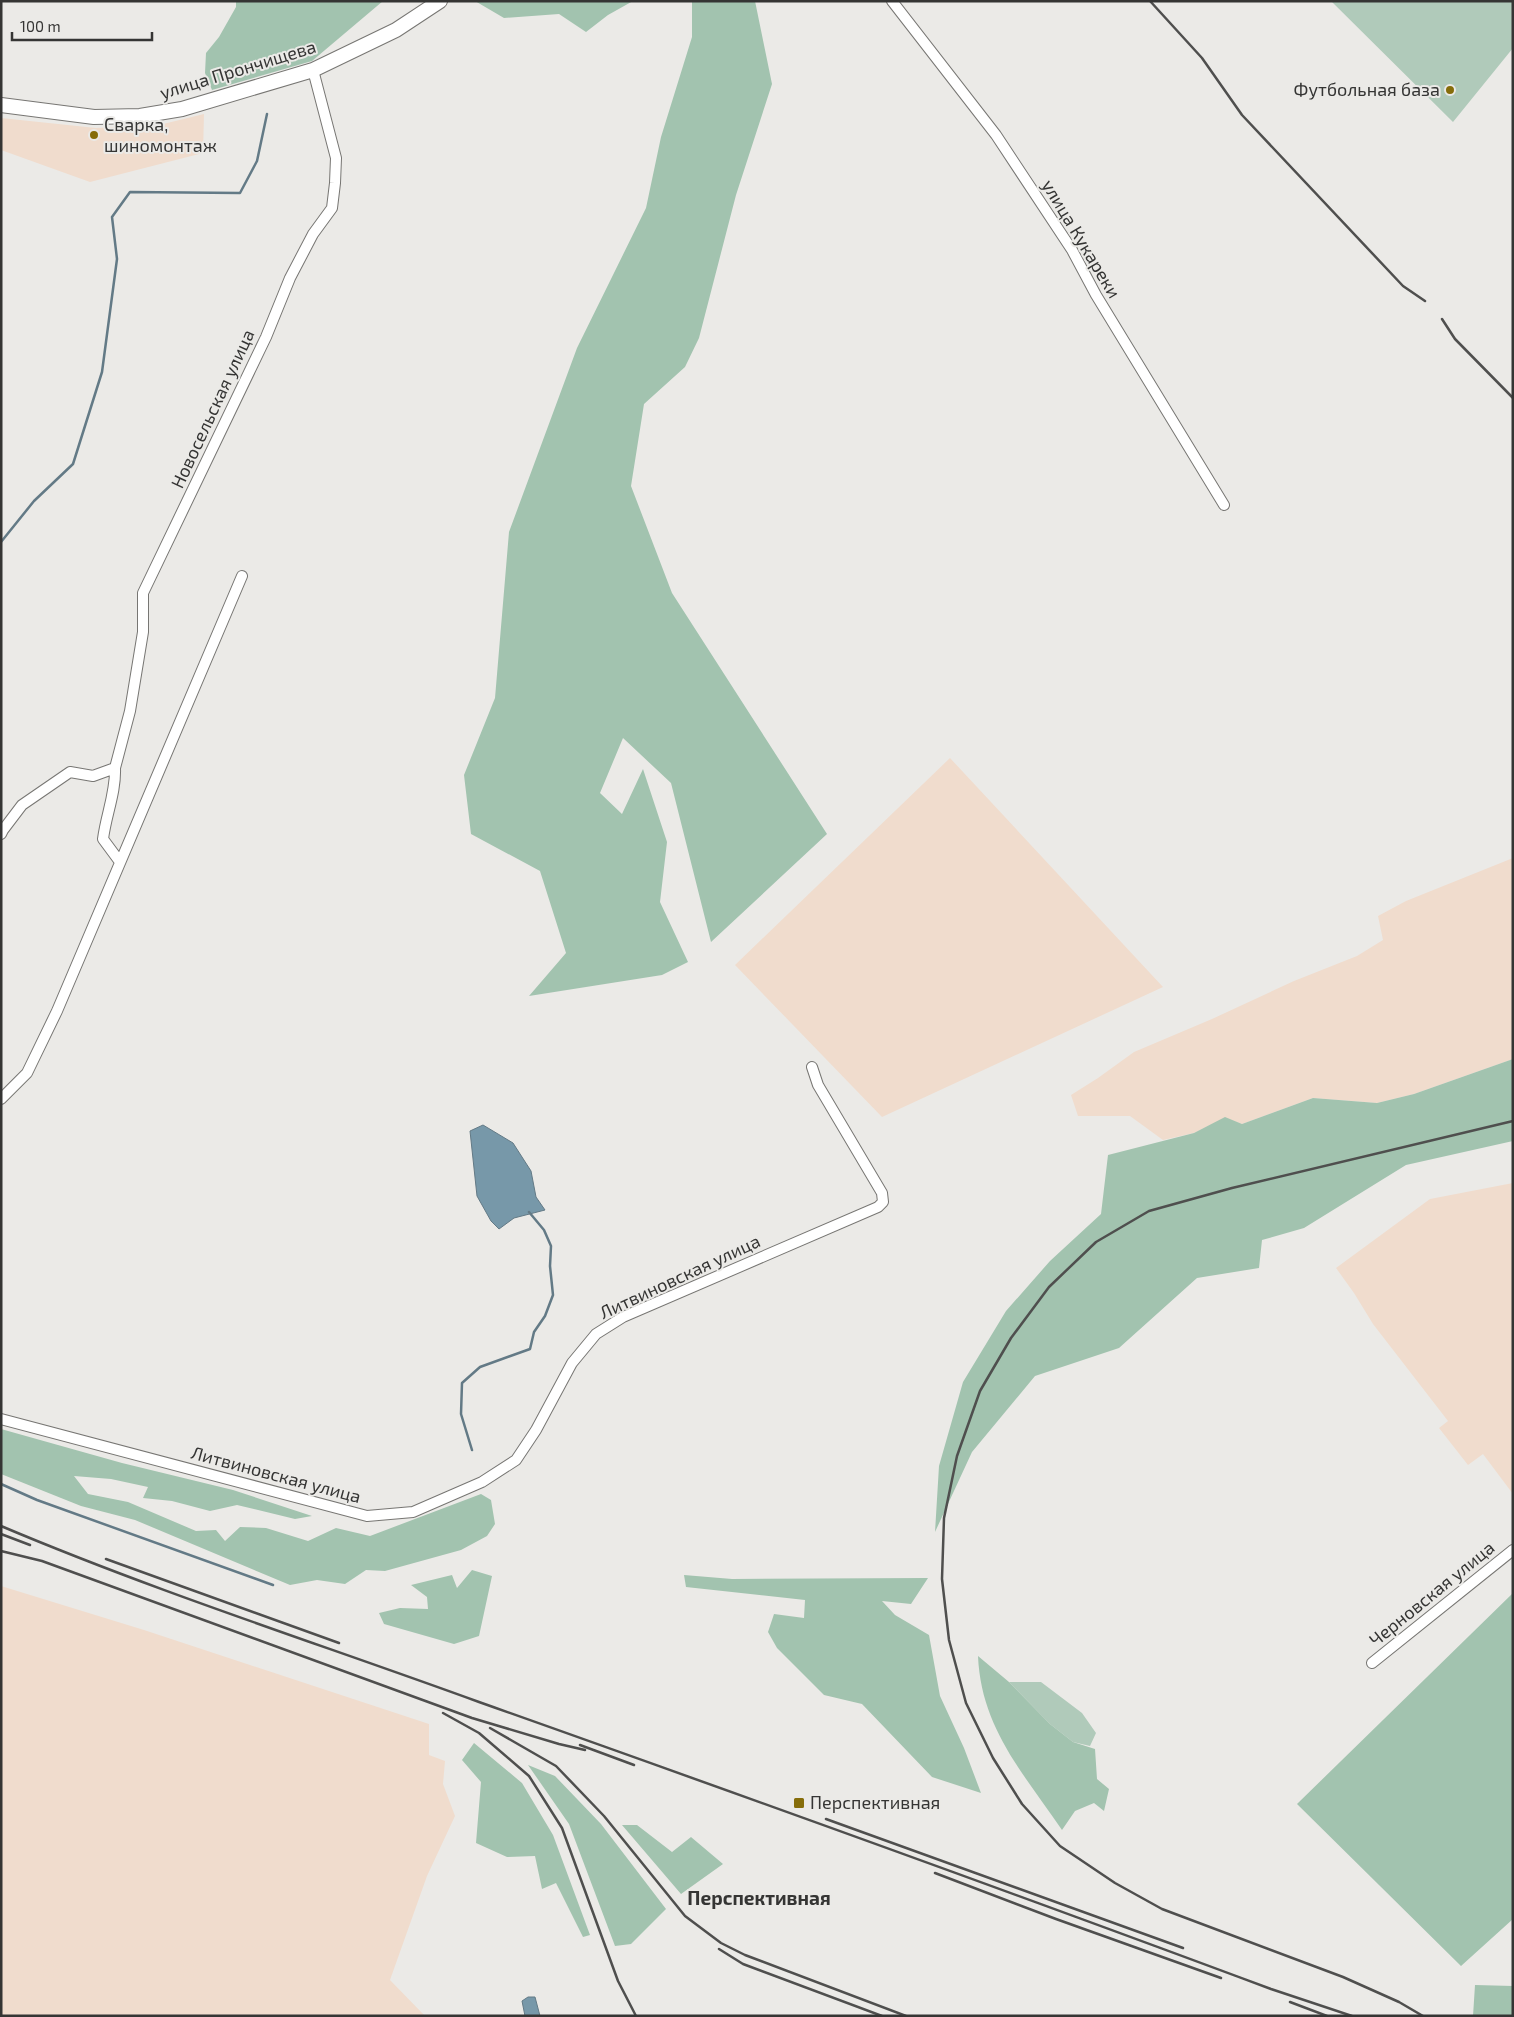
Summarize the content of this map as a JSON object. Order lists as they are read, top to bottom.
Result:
{
  "streets": {
    "street": [
      "улица Прончищева",
      "улица Кукареки",
      "Новосельская улица",
      "Литвиновская улица",
      "Черновская улица"
    ]
  },
  "crossings": [
    ["улица Прончищева", "Новосельская улица"]
  ],
  "districts": ["Перспективная"],
  "places": {
    "other": ["Футбольная база", "Сварка, шиномонтаж"],
    "transit": ["Перспективная"]
  },
  "scale_bar": "100 m"
}
